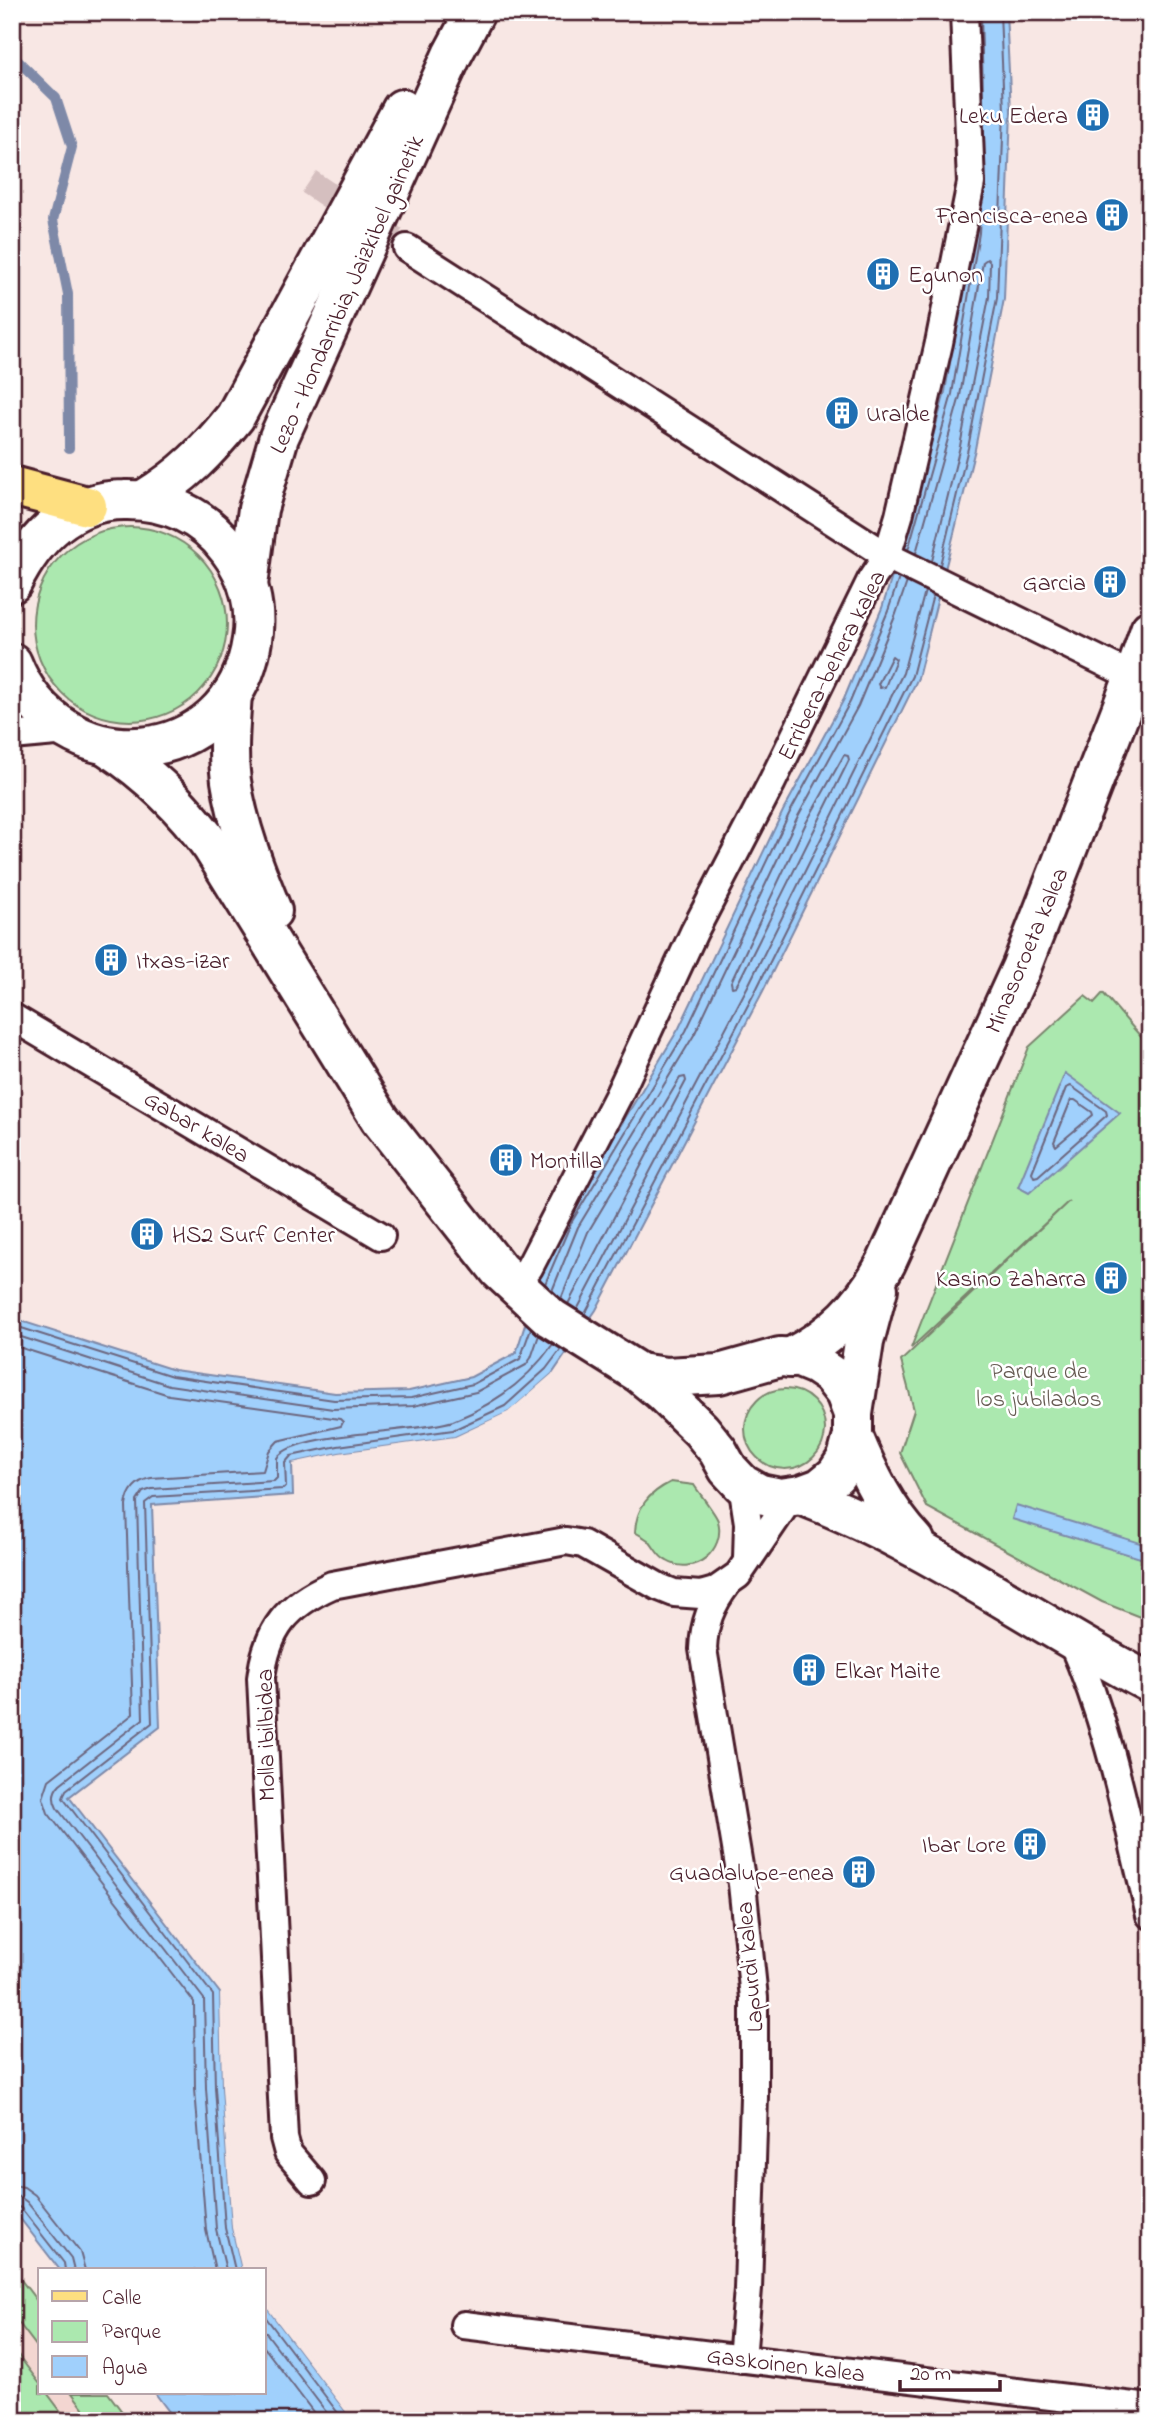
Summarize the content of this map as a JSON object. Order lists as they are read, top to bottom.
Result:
{
  "streets": {
    "main road": ["Lezo – Hondarribia, Jaizkibel gainetik", "Minasoroeta kalea"],
    "street": [
      "Erribera-behera kalea",
      "Gabar kalea",
      "Molla ibilbidea",
      "Lapurdi kalea",
      "Gaskoinen kalea"
    ]
  },
  "crossings": [
    ["Minasoroeta kalea", "Lapurdi kalea"],
    ["Molla ibilbidea", "Lapurdi kalea"],
    ["Lapurdi kalea", "Gaskoinen kalea"]
  ],
  "parks": ["Parque de los jubilados"],
  "places": {
    "building": [
      "Leku Edera",
      "Francisca-enea",
      "Egunon",
      "Uralde",
      "Garcia",
      "Itxas-izar",
      "Montilla",
      "HS2 Surf Center",
      "Kasino Zaharra",
      "Elkar Maite",
      "Ibar Lore",
      "Guadalupe-enea"
    ]
  },
  "legend": ["Calle", "Parque", "Agua"],
  "scale_bar": "20 m"
}
